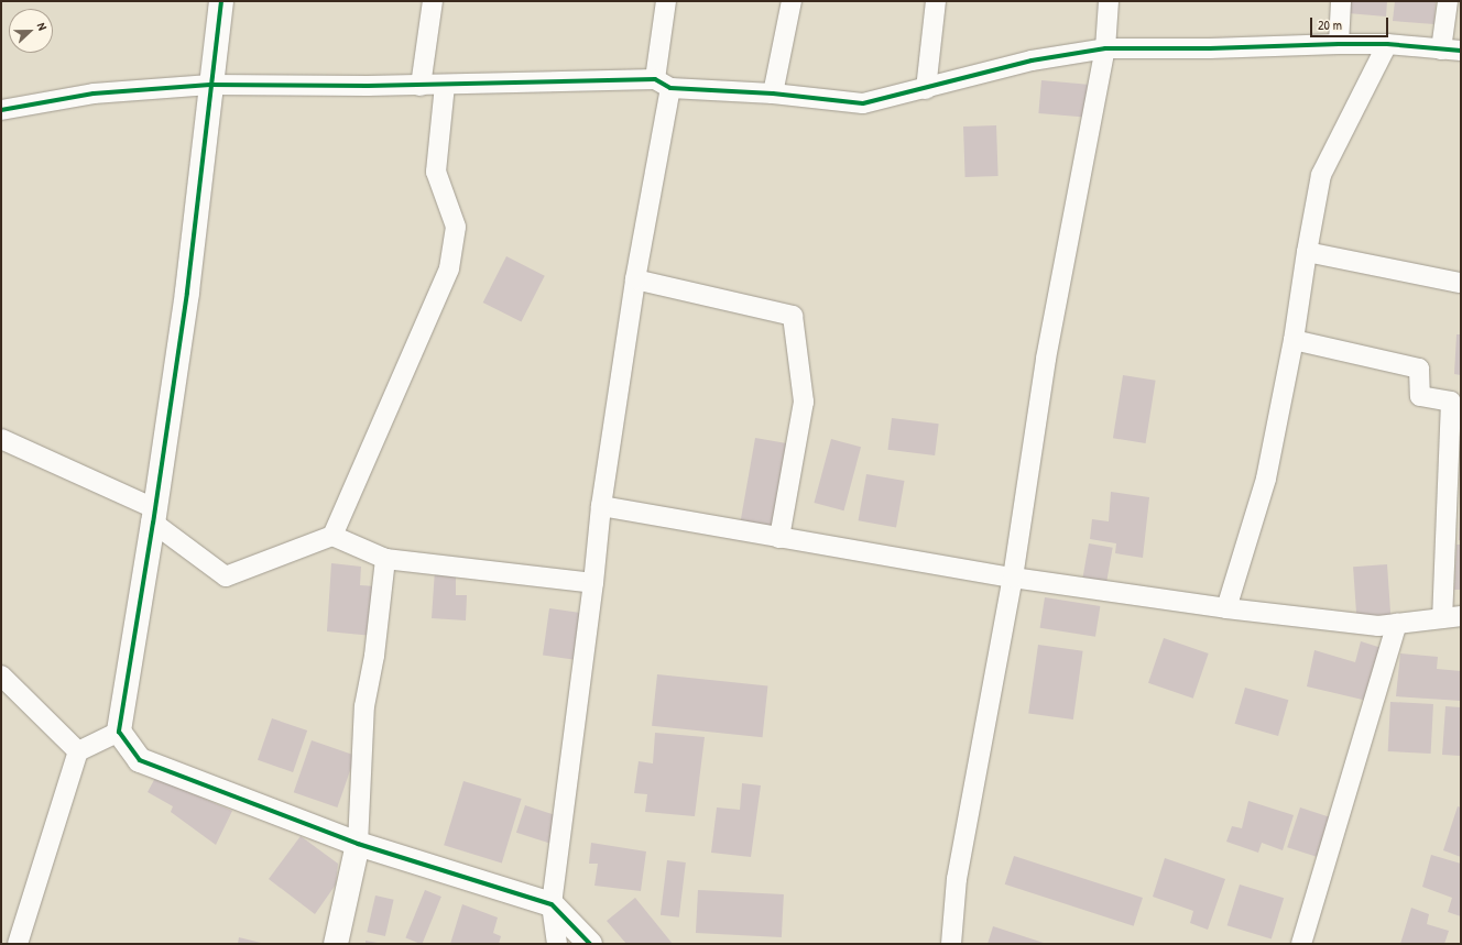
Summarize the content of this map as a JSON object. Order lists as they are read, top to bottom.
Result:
{
  "scale_bar": "20 m",
  "north": "right"
}
